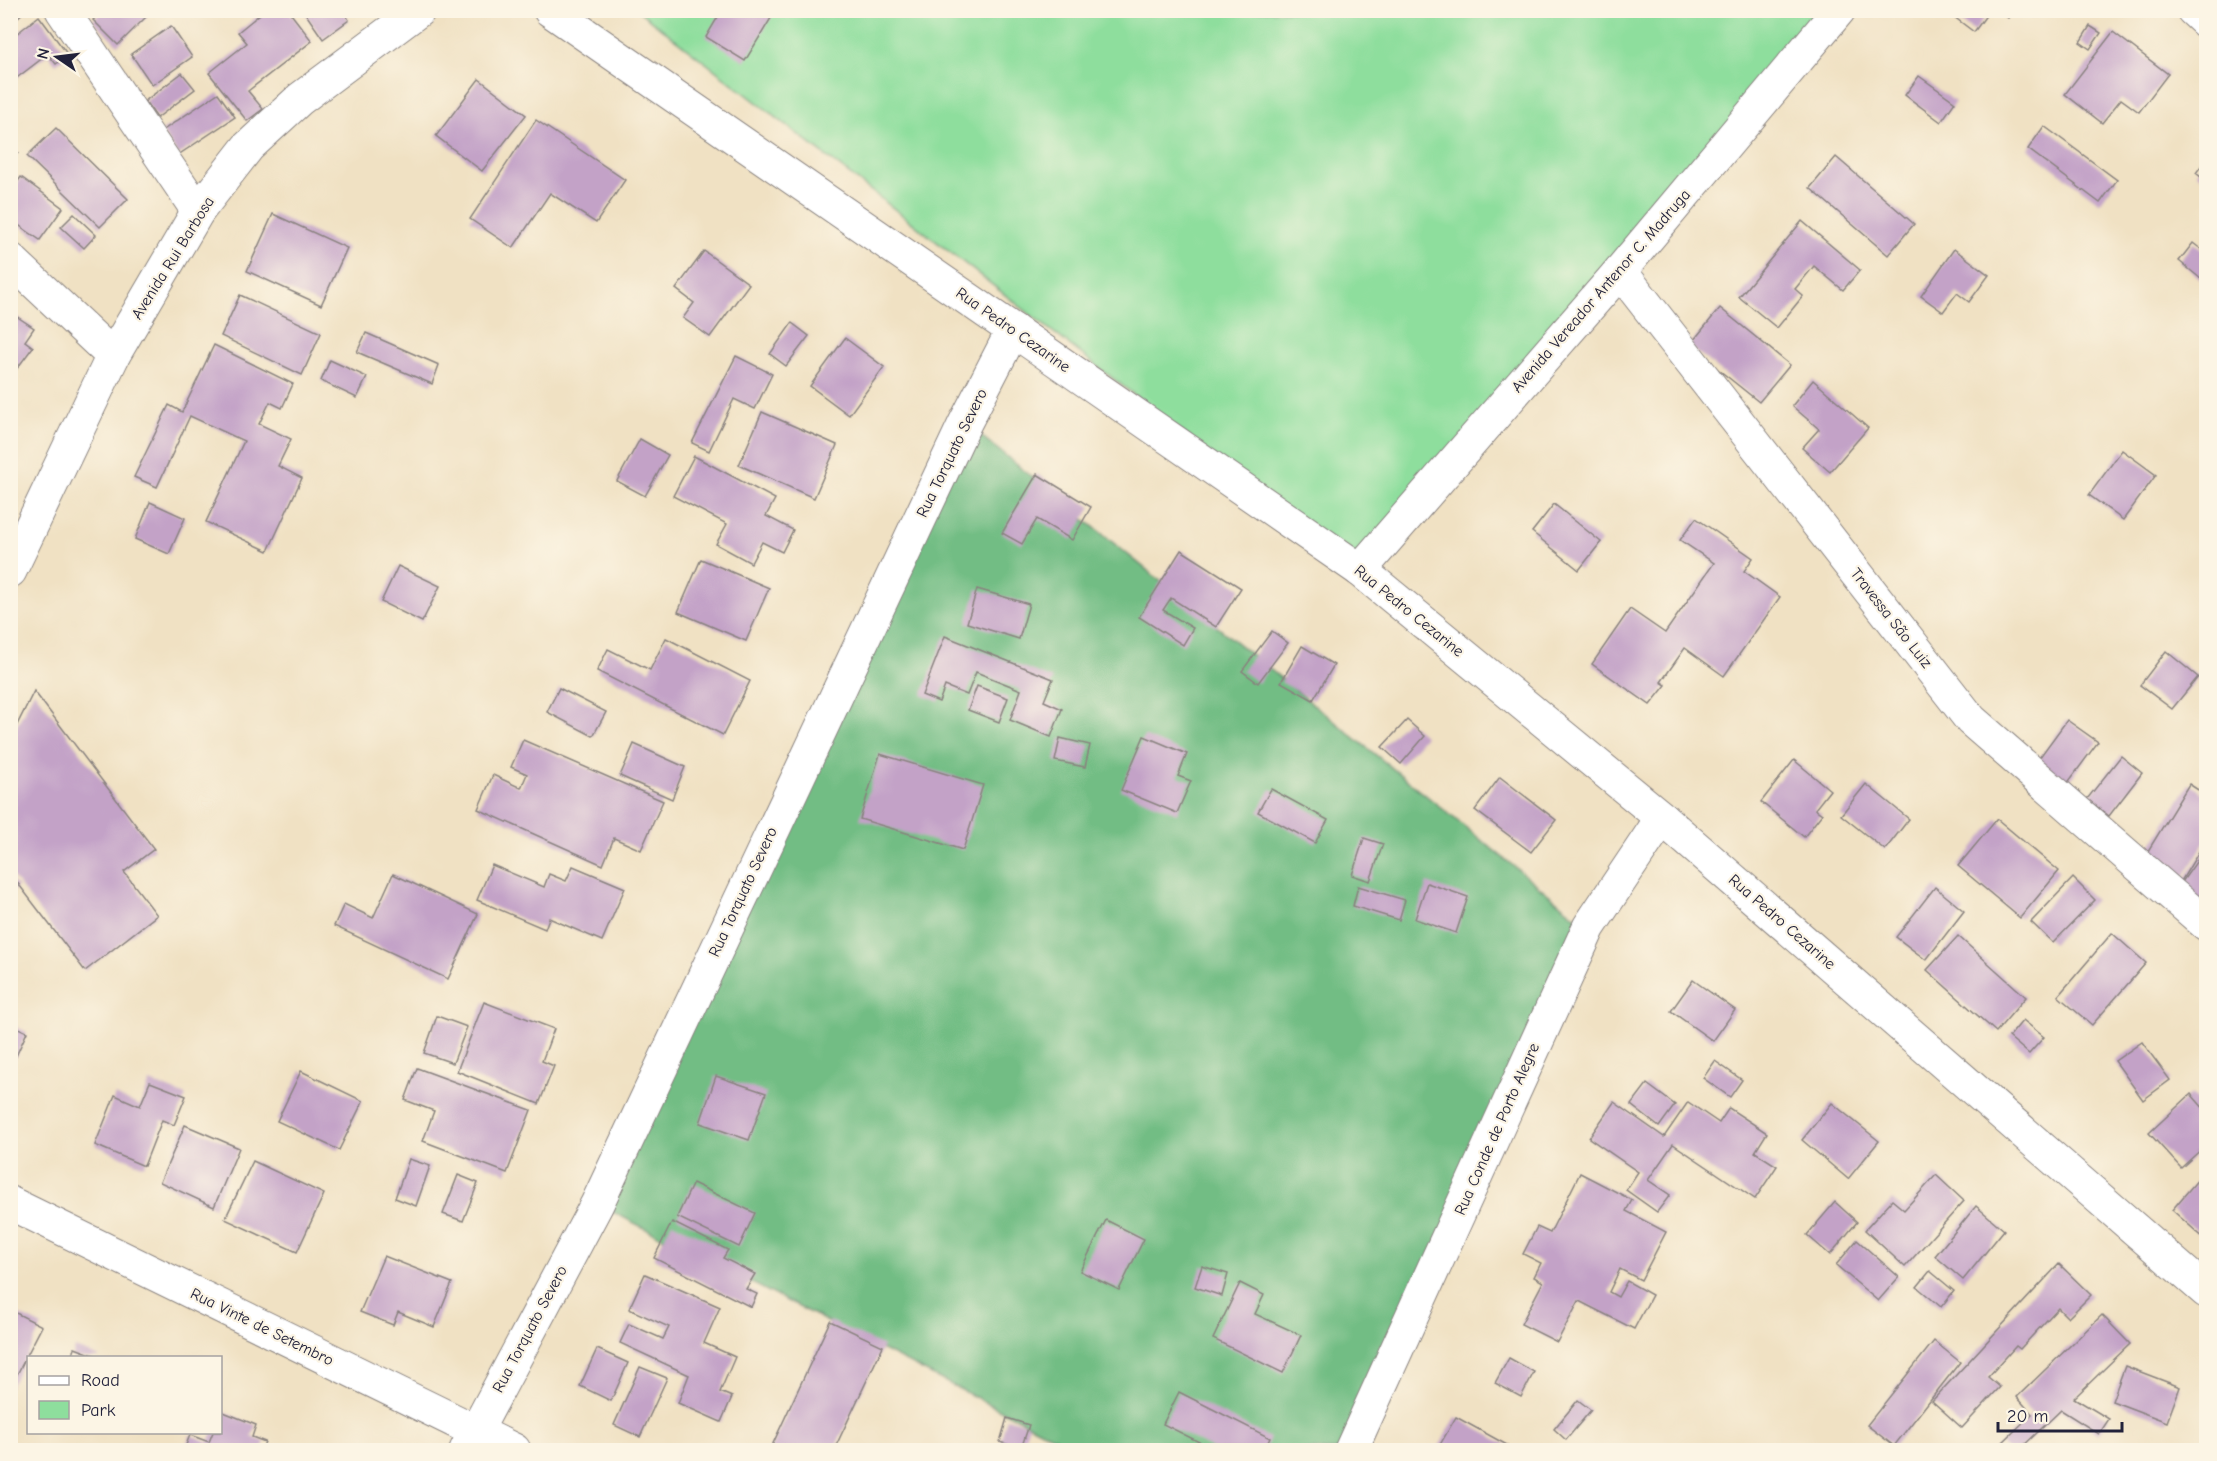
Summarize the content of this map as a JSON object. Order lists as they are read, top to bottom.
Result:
{
  "streets": {
    "street": [
      "Avenida Rui Barbosa",
      "Avenida Vereador Antenor C. Madruga",
      "Rua Pedro Cezarine",
      "Rua Torquato Severo",
      "Travessa São Luiz",
      "Rua Conde de Porto Alegre",
      "Rua Vinte de Setembro"
    ]
  },
  "crossings": [
    ["Avenida Vereador Antenor C. Madruga", "Rua Pedro Cezarine"],
    ["Avenida Vereador Antenor C. Madruga", "Travessa São Luiz"],
    ["Rua Pedro Cezarine", "Rua Torquato Severo"],
    ["Rua Pedro Cezarine", "Rua Conde de Porto Alegre"],
    ["Rua Torquato Severo", "Rua Vinte de Setembro"]
  ],
  "legend": ["Road", "Park"],
  "scale_bar": "20 m",
  "north": "left"
}
